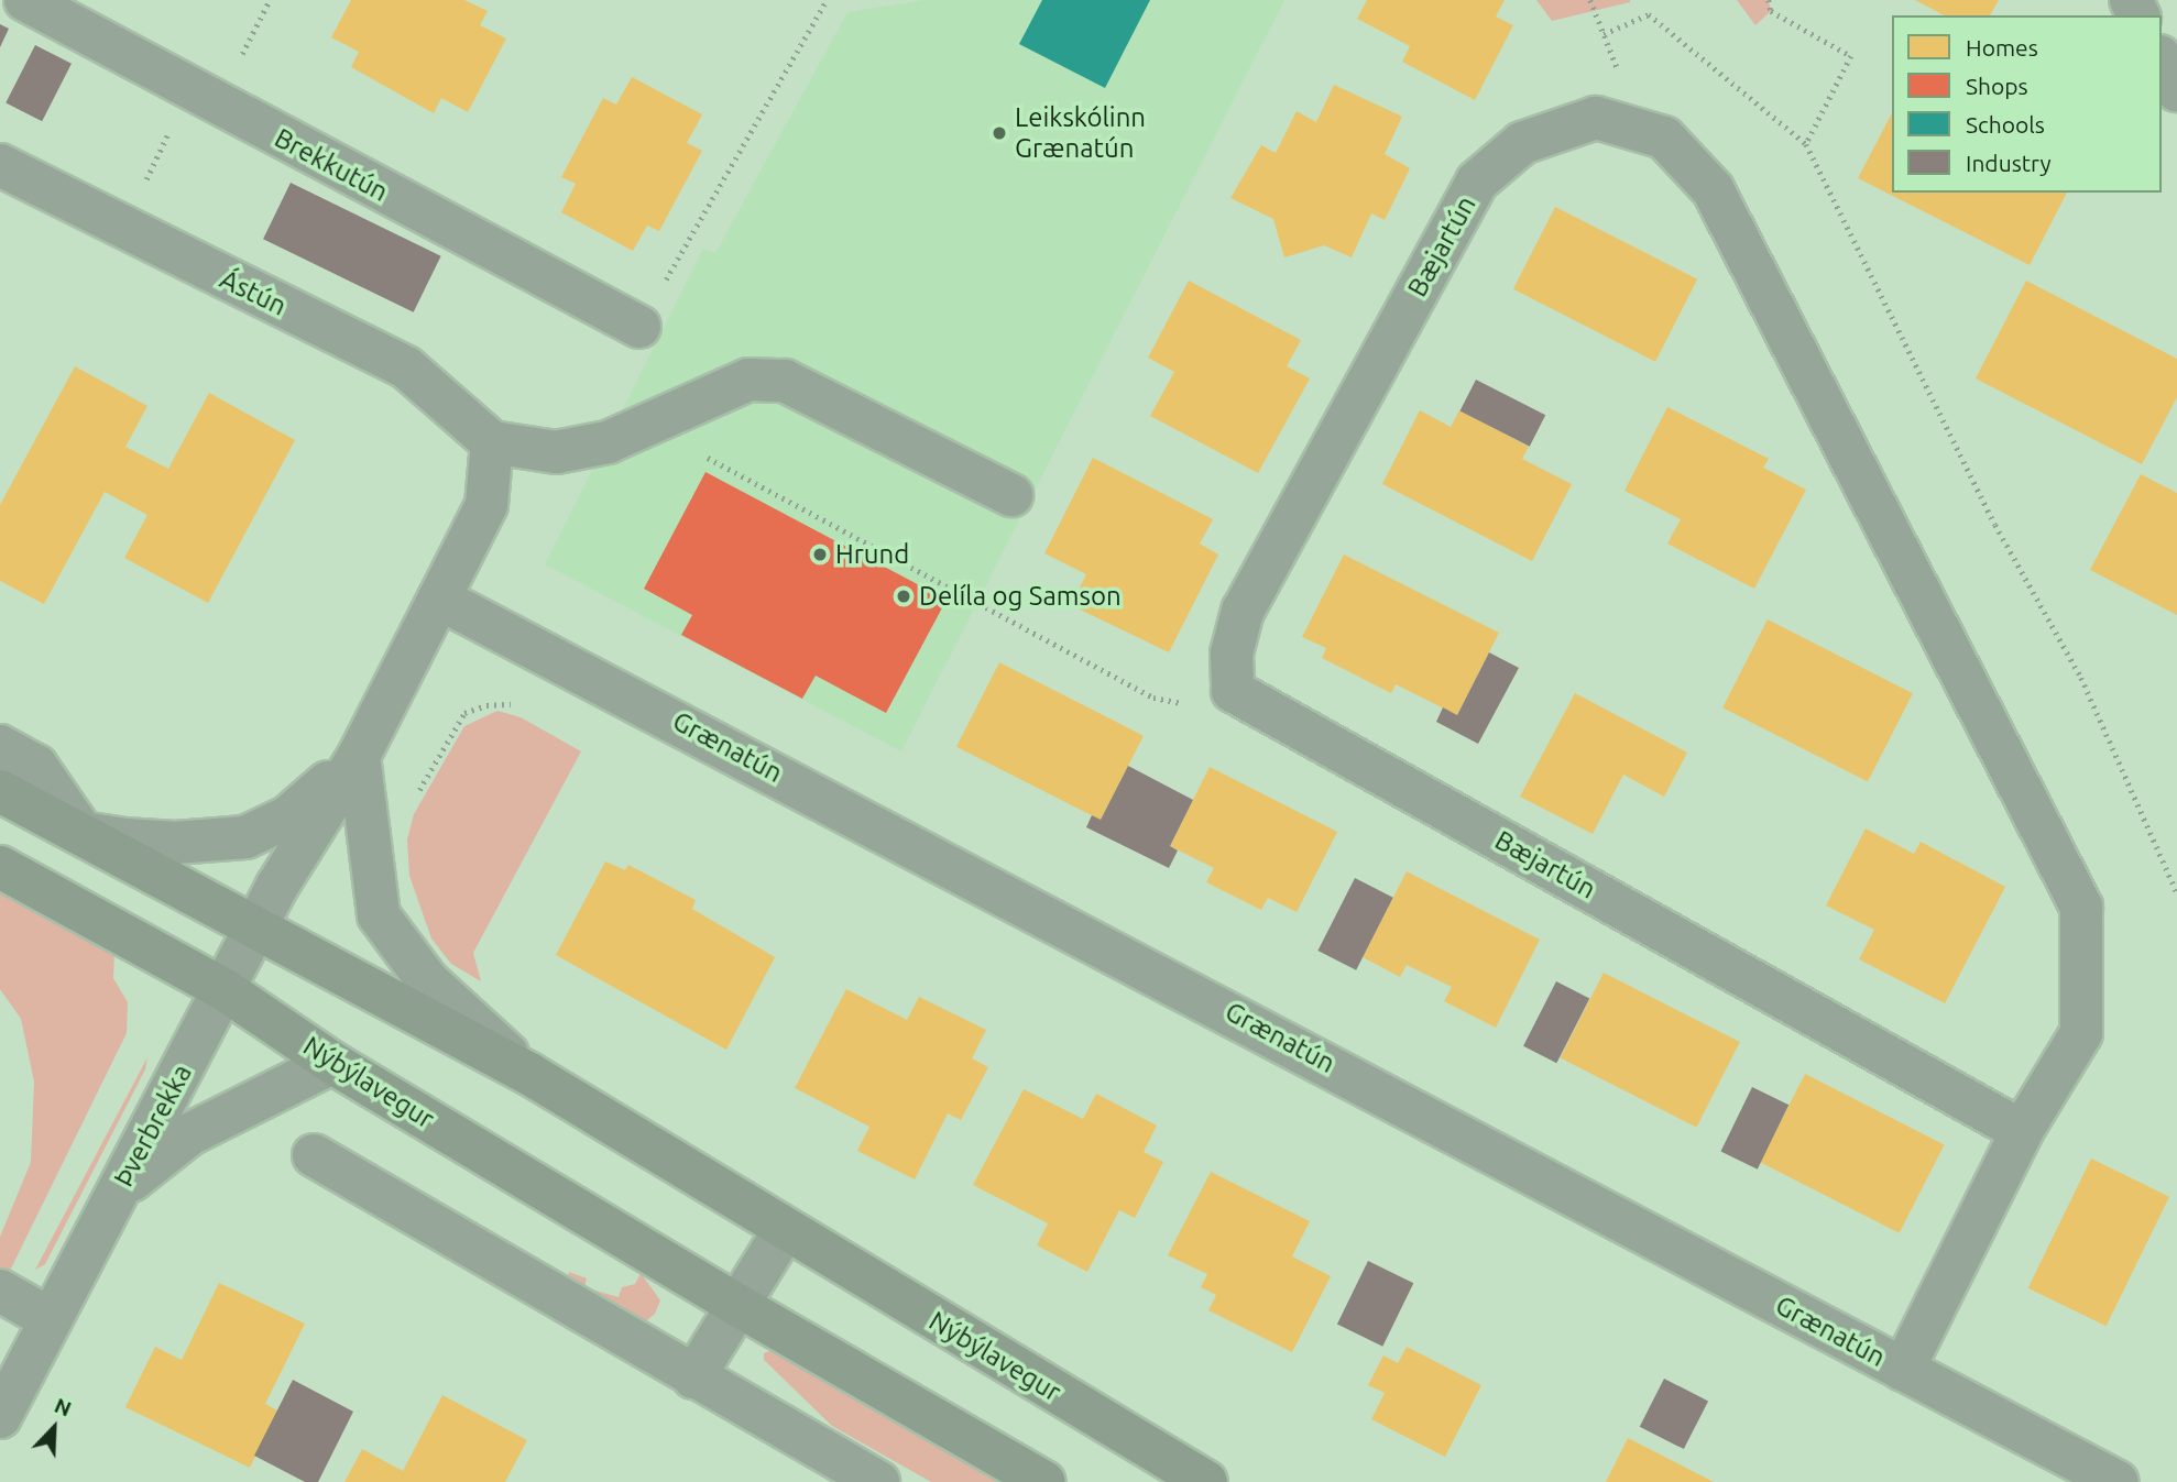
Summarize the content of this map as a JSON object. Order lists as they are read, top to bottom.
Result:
{
  "streets": {
    "main road": ["Nýbýlavegur"],
    "street": [
      "Brekkutún",
      "Bæjartún",
      "Ástún",
      "Grænatún",
      "Þverbrekka"
    ]
  },
  "crossings": [
    ["Bæjartún", "Grænatún"],
    ["Nýbýlavegur", "Þverbrekka"]
  ],
  "places": ["Leikskólinn Grænatún", "Hrund", "Delíla og Samson"],
  "legend": [
    "Homes",
    "Shops",
    "Schools",
    "Industry"
  ],
  "north": "top right"
}
